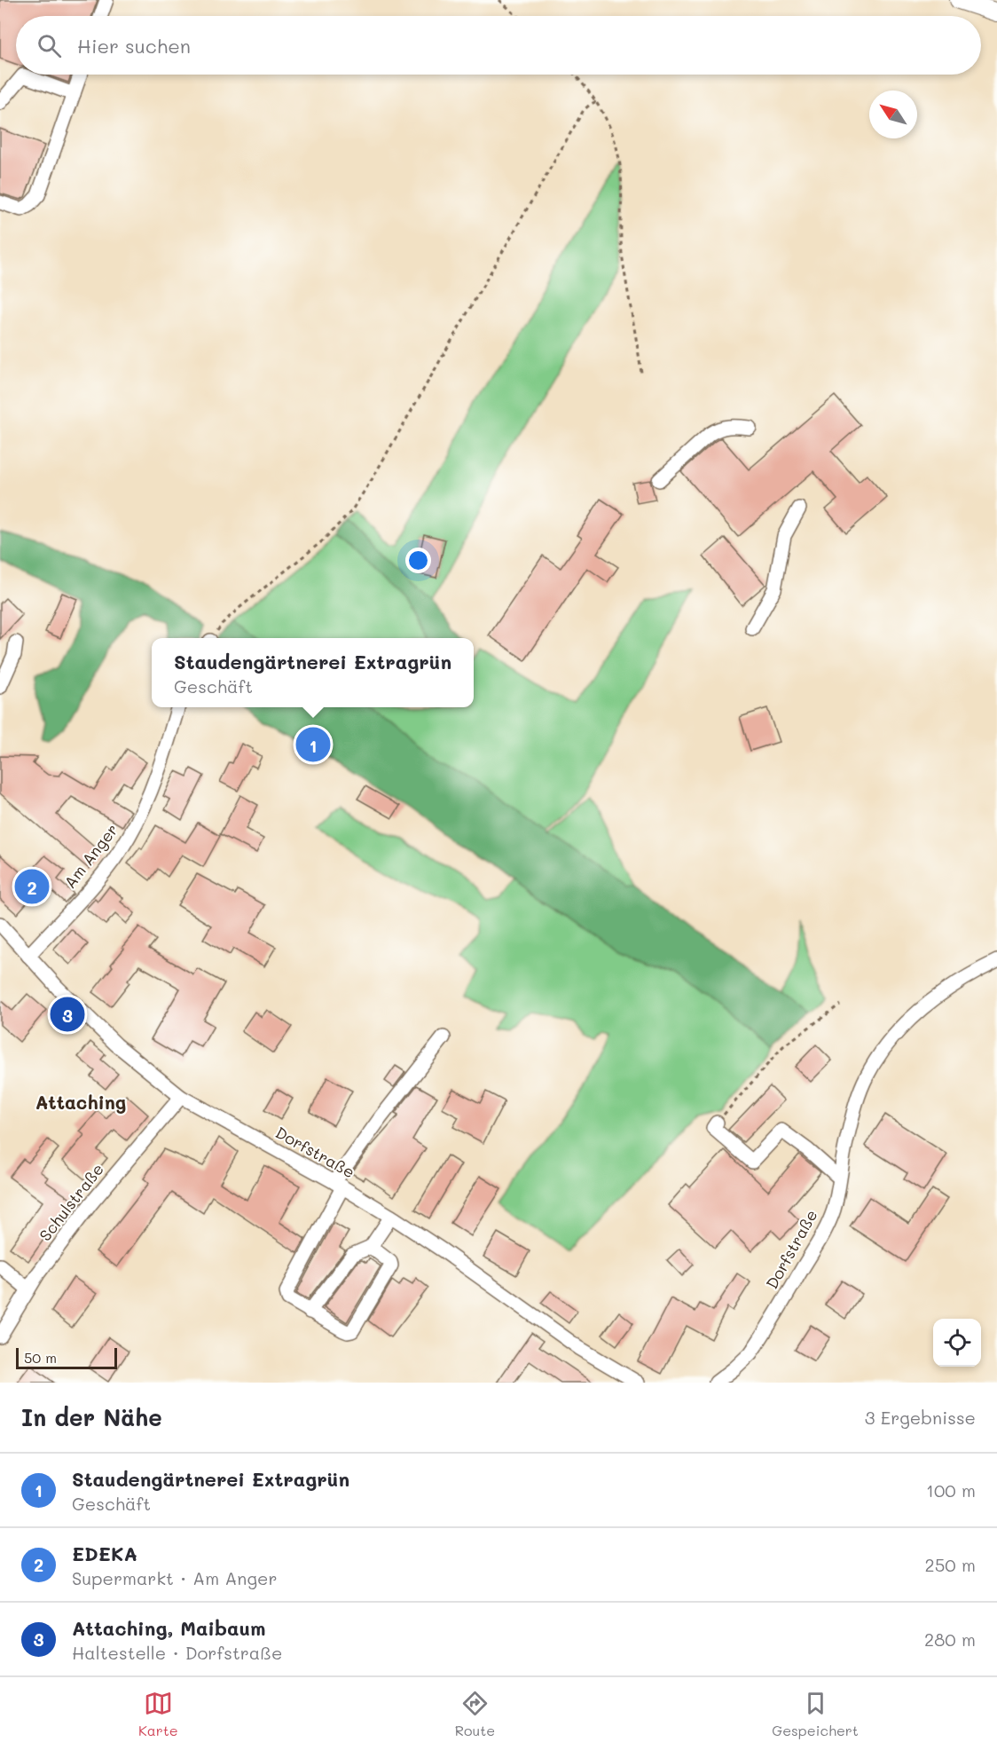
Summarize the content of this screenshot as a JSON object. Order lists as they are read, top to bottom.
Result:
{
  "streets": {
    "street": ["Am Anger", "Dorfstraße", "Schulstraße"]
  },
  "crossings": [
    ["Am Anger", "Dorfstraße"],
    ["Dorfstraße", "Schulstraße"]
  ],
  "districts": ["Attaching"],
  "scale_bar": "50 m",
  "north": "top left",
  "page": {
    "search": "Hier suchen",
    "popup": ["Staudengärtnerei Extragrün", "Geschäft"],
    "pins": ["1", "2", "3"],
    "scale": "50 m",
    "heading": ["In der Nähe", "3 Ergebnisse"],
    "list": [
      {
        "mark": "1",
        "name": "Staudengärtnerei Extragrün",
        "note": "Geschäft",
        "value": "100 m"
      },
      {
        "mark": "2",
        "name": "EDEKA",
        "note": "Supermarkt · Am Anger",
        "value": "250 m"
      },
      {
        "mark": "3",
        "name": "Attaching, Maibaum",
        "note": "Haltestelle · Dorfstraße",
        "value": "280 m"
      }
    ],
    "nav": ["Karte", "Route", "Gespeichert"]
  }
}
